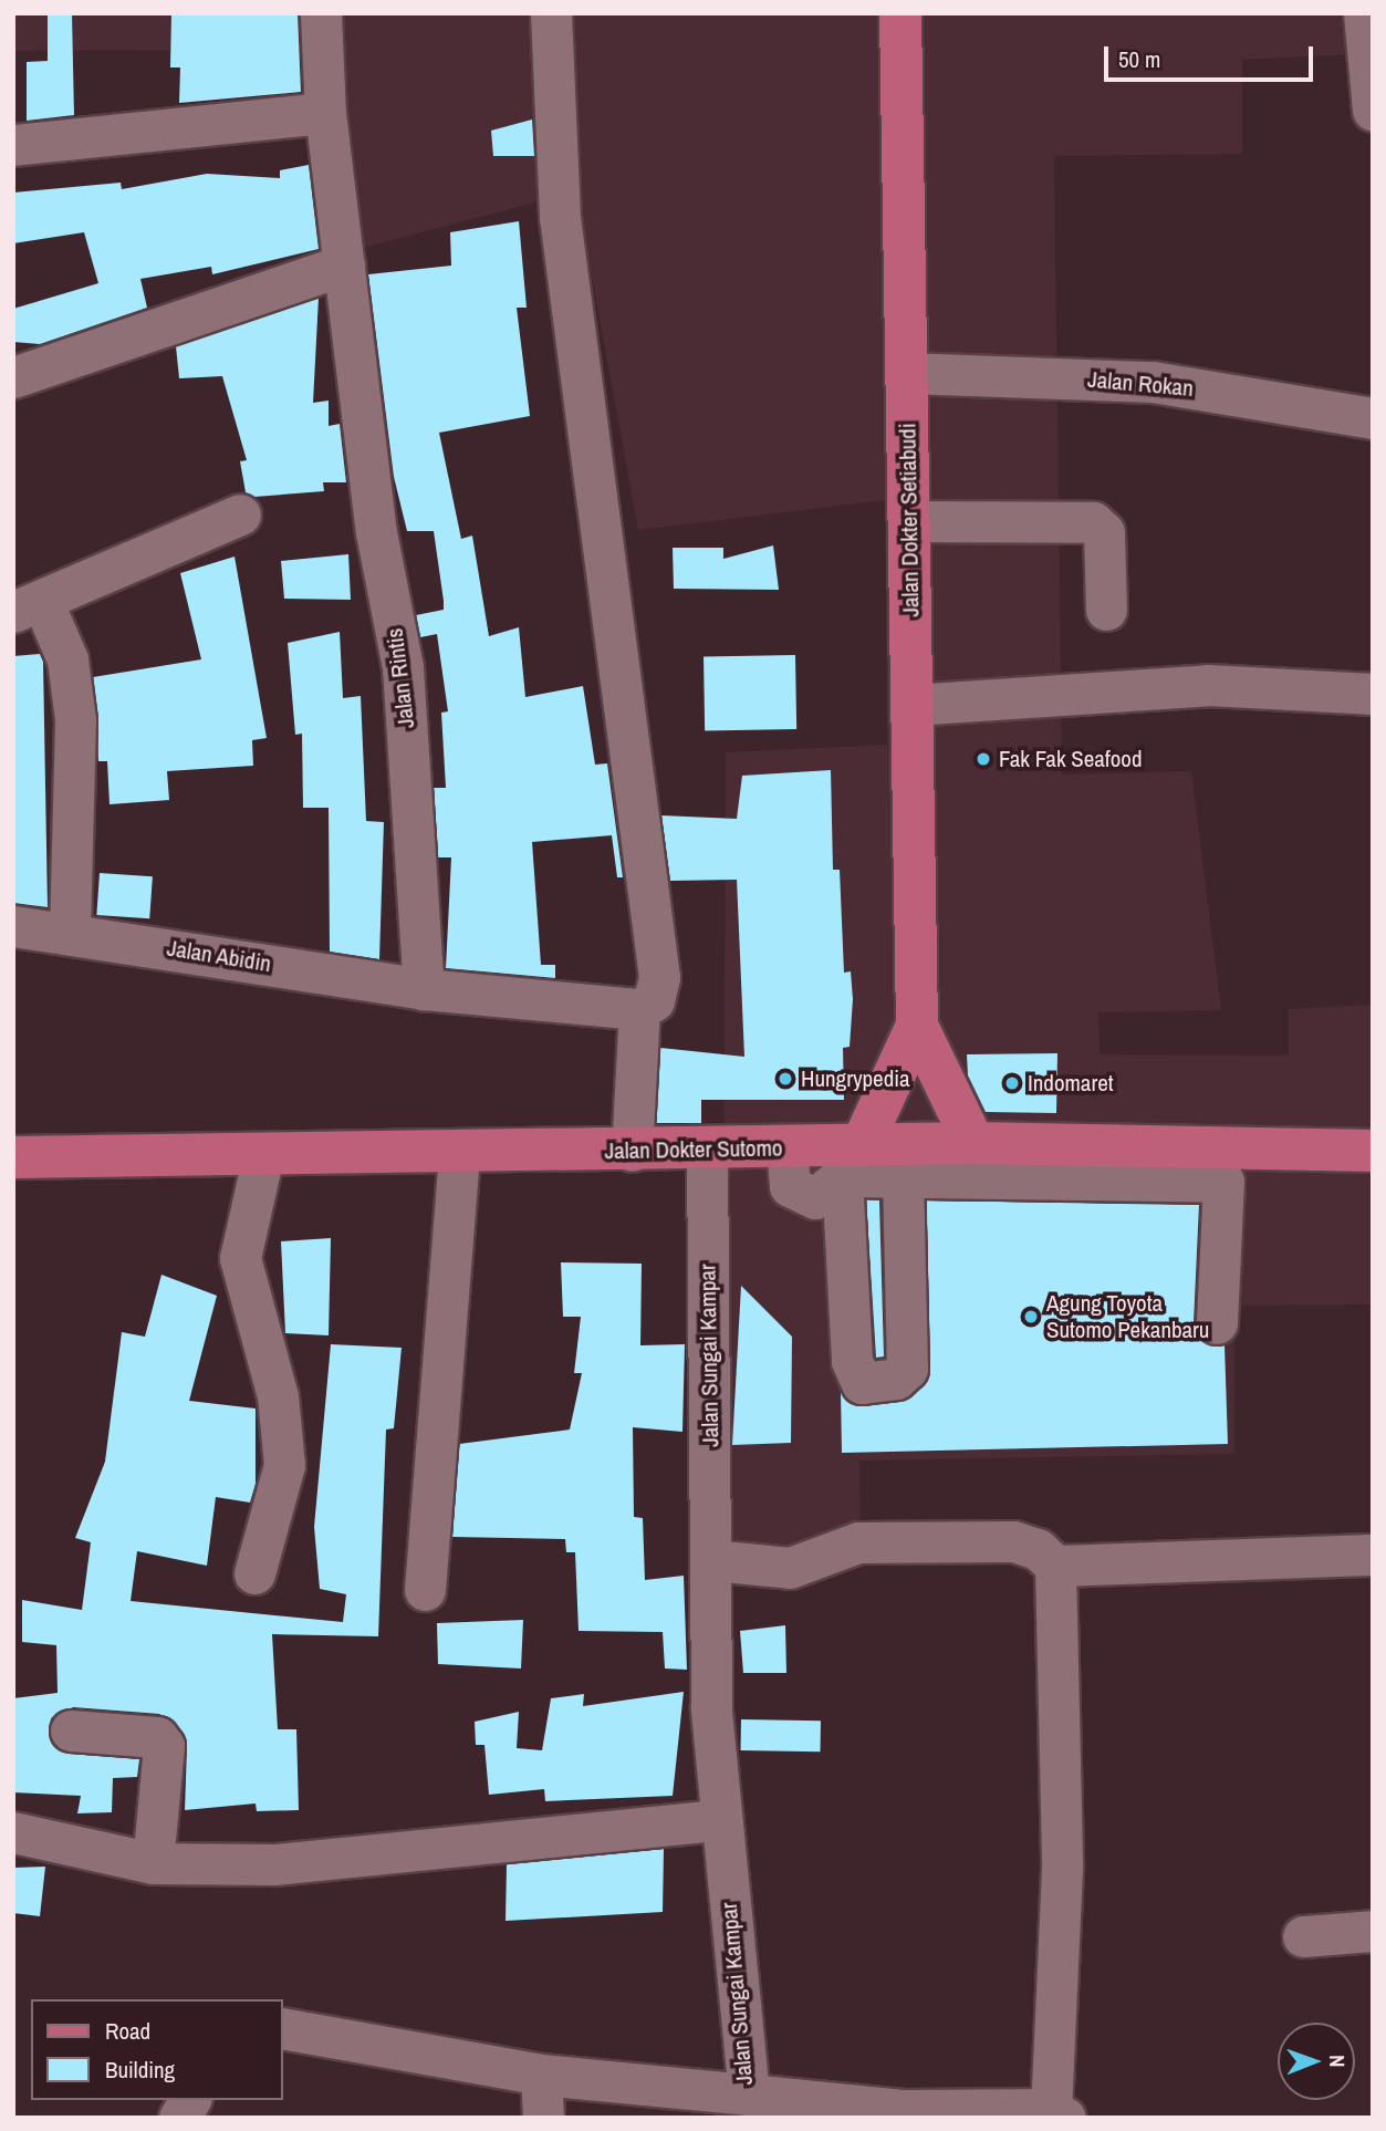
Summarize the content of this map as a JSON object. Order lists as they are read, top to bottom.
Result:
{
  "streets": {
    "main road": ["Jalan Dokter Setiabudi", "Jalan Dokter Sutomo"],
    "street": [
      "Jalan Rokan",
      "Jalan Rintis",
      "Jalan Abidin",
      "Jalan Sungai Kampar"
    ]
  },
  "crossings": [
    ["Jalan Rokan", "Jalan Dokter Setiabudi"],
    ["Jalan Dokter Setiabudi", "Jalan Dokter Sutomo"],
    ["Jalan Rintis", "Jalan Abidin"],
    ["Jalan Dokter Sutomo", "Jalan Sungai Kampar"]
  ],
  "places": [
    "Fak Fak Seafood",
    "Hungrypedia",
    "Indomaret",
    "Agung Toyota Sutomo Pekanbaru"
  ],
  "legend": ["Road", "Building"],
  "scale_bar": "50 m",
  "north": "right"
}
